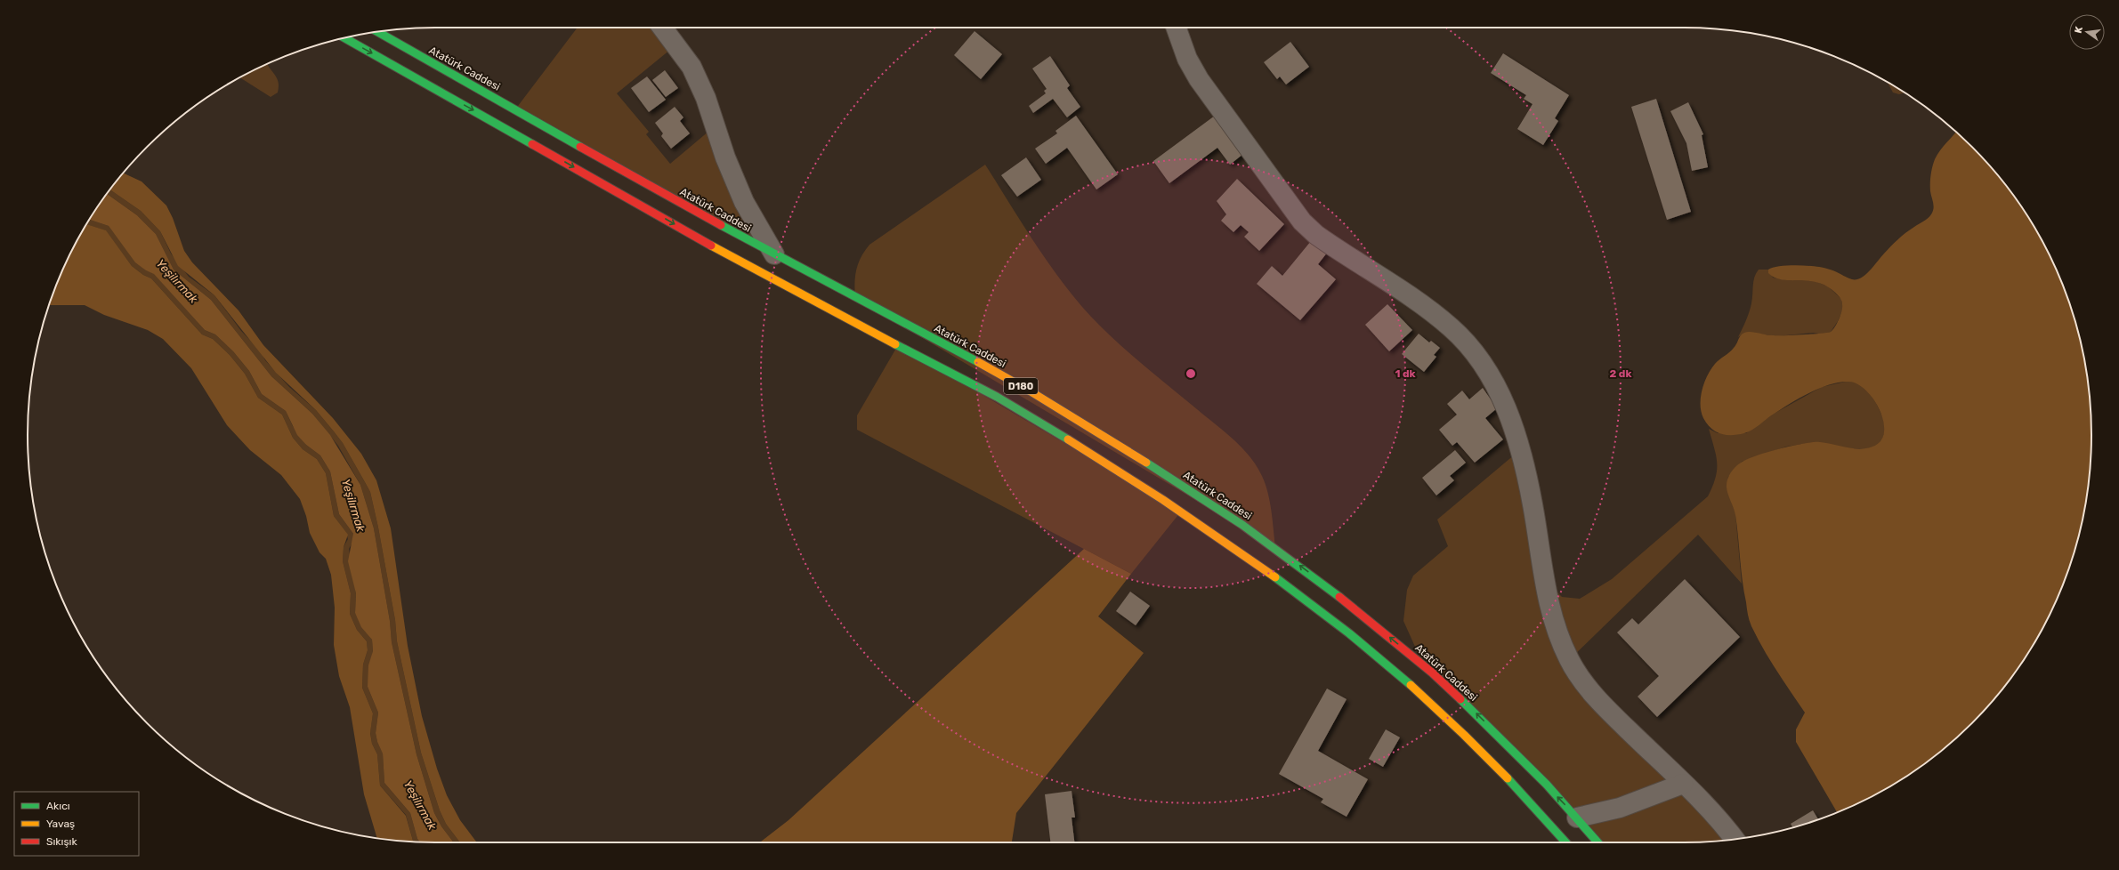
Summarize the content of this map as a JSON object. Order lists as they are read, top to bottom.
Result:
{
  "streets": {
    "highway": ["Atatürk Caddesi", "D180"]
  },
  "water": ["Yeşilırmak"],
  "legend": ["Akıcı", "Yavaş", "Sıkışık"],
  "north": "left",
  "rings": ["1 dk", "2 dk"]
}
